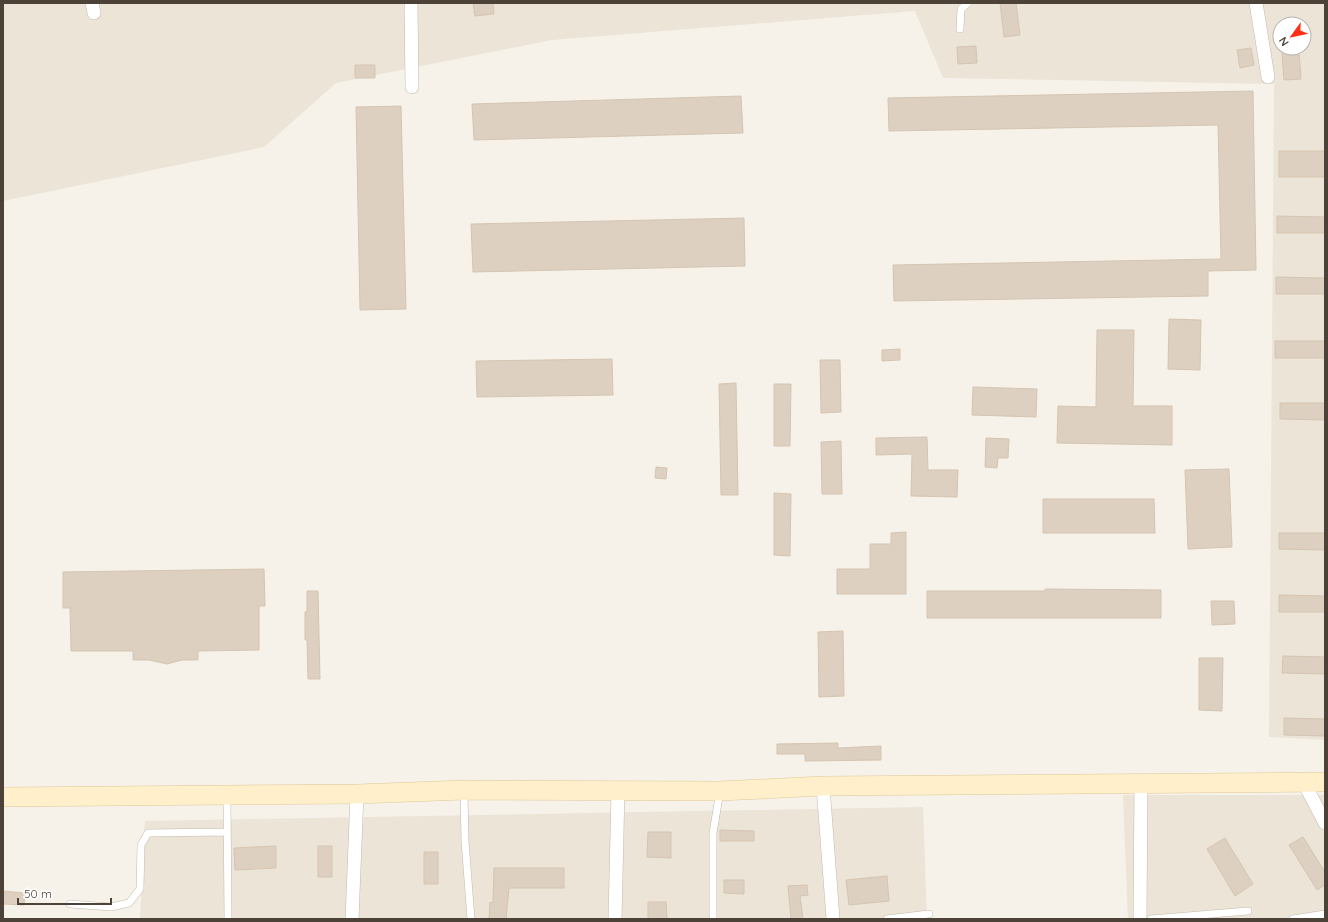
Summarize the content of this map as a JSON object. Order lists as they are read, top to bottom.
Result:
{
  "scale_bar": "50 m",
  "north": "bottom left"
}
